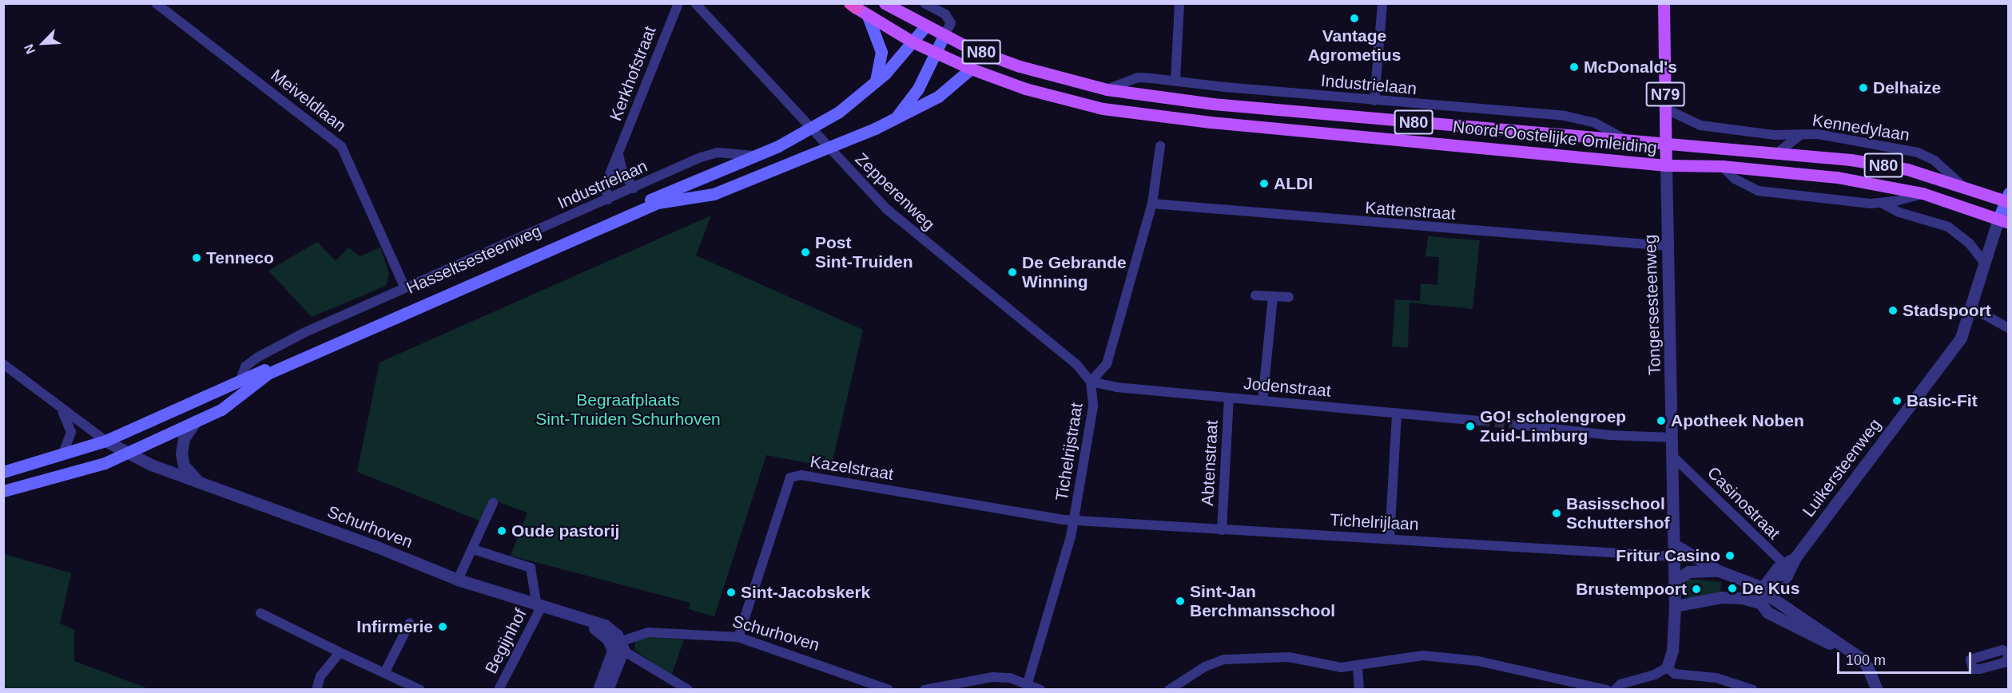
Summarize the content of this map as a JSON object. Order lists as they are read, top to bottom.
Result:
{
  "streets": {
    "main road": [
      "N80",
      "N79",
      "Noord-Oostelijke Omleiding",
      "Hasseltsesteenweg",
      "Tongersesteenweg",
      "Luikersteenweg"
    ],
    "street": [
      "Kerkhofstraat",
      "Industrielaan",
      "Meiveldlaan",
      "Kennedylaan",
      "Zepperenweg",
      "Kattenstraat",
      "Jodenstraat",
      "Tichelrijstraat",
      "Abtenstraat",
      "Kazelstraat",
      "Casinostraat",
      "Tichelrijlaan",
      "Schurhoven",
      "Begijnhof"
    ]
  },
  "crossings": [
    ["Kerkhofstraat", "Industrielaan"],
    ["Industrielaan", "Meiveldlaan"],
    ["Industrielaan", "Noord-Oostelijke Omleiding"],
    ["Industrielaan", "Hasseltsesteenweg"],
    ["Kennedylaan", "Noord-Oostelijke Omleiding"],
    ["Kennedylaan", "Tongersesteenweg"],
    ["Noord-Oostelijke Omleiding", "Hasseltsesteenweg"],
    ["Noord-Oostelijke Omleiding", "Tongersesteenweg"],
    ["Noord-Oostelijke Omleiding", "Luikersteenweg"],
    ["Zepperenweg", "Hasseltsesteenweg"],
    ["Zepperenweg", "Jodenstraat"],
    ["Zepperenweg", "Tichelrijstraat"],
    ["Kattenstraat", "Tongersesteenweg"],
    ["Kattenstraat", "Tichelrijstraat"],
    ["Hasseltsesteenweg", "Schurhoven"],
    ["Tongersesteenweg", "Casinostraat"],
    ["Tongersesteenweg", "Tichelrijlaan"],
    ["Jodenstraat", "Tichelrijstraat"],
    ["Jodenstraat", "Abtenstraat"],
    ["Tichelrijstraat", "Kazelstraat"],
    ["Tichelrijstraat", "Tichelrijlaan"],
    ["Abtenstraat", "Tichelrijlaan"],
    ["Kazelstraat", "Tichelrijlaan"],
    ["Kazelstraat", "Schurhoven"],
    ["Luikersteenweg", "Casinostraat"],
    ["Schurhoven", "Begijnhof"]
  ],
  "parks": ["Begraafplaats Sint-Truiden Schurhoven"],
  "places": [
    "Vantage Agrometius",
    "McDonald's",
    "Delhaize",
    "ALDI",
    "Post Sint-Truiden",
    "Tenneco",
    "De Gebrande Winning",
    "Stadspoort",
    "Basic-Fit",
    "Apotheek Noben",
    "GO! scholengroep Zuid-Limburg",
    "Basisschool Schuttershof",
    "Oude pastorij",
    "Fritur Casino",
    "De Kus",
    "Brustempoort",
    "Sint-Jacobskerk",
    "Sint-Jan Berchmansschool",
    "Infirmerie"
  ],
  "scale_bar": "100 m",
  "north": "bottom left"
}
